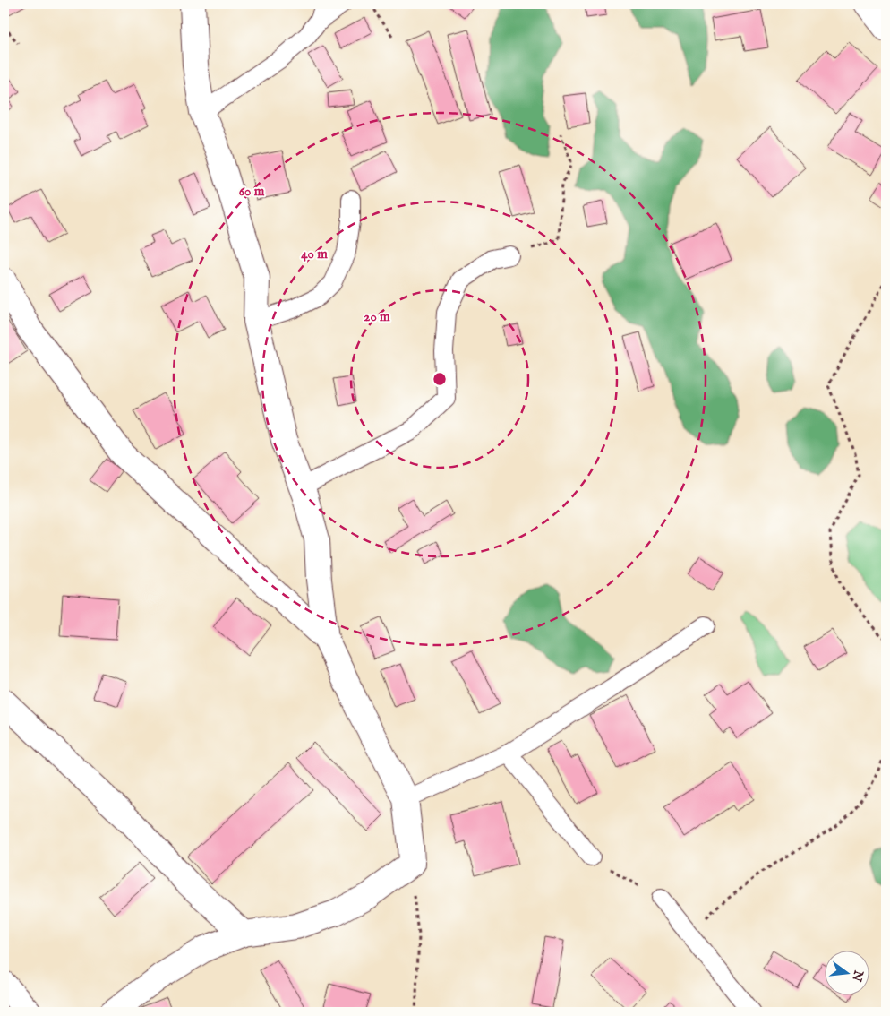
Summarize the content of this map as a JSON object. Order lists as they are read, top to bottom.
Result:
{
  "north": "right",
  "rings": ["60 m", "40 m", "20 m"]
}
